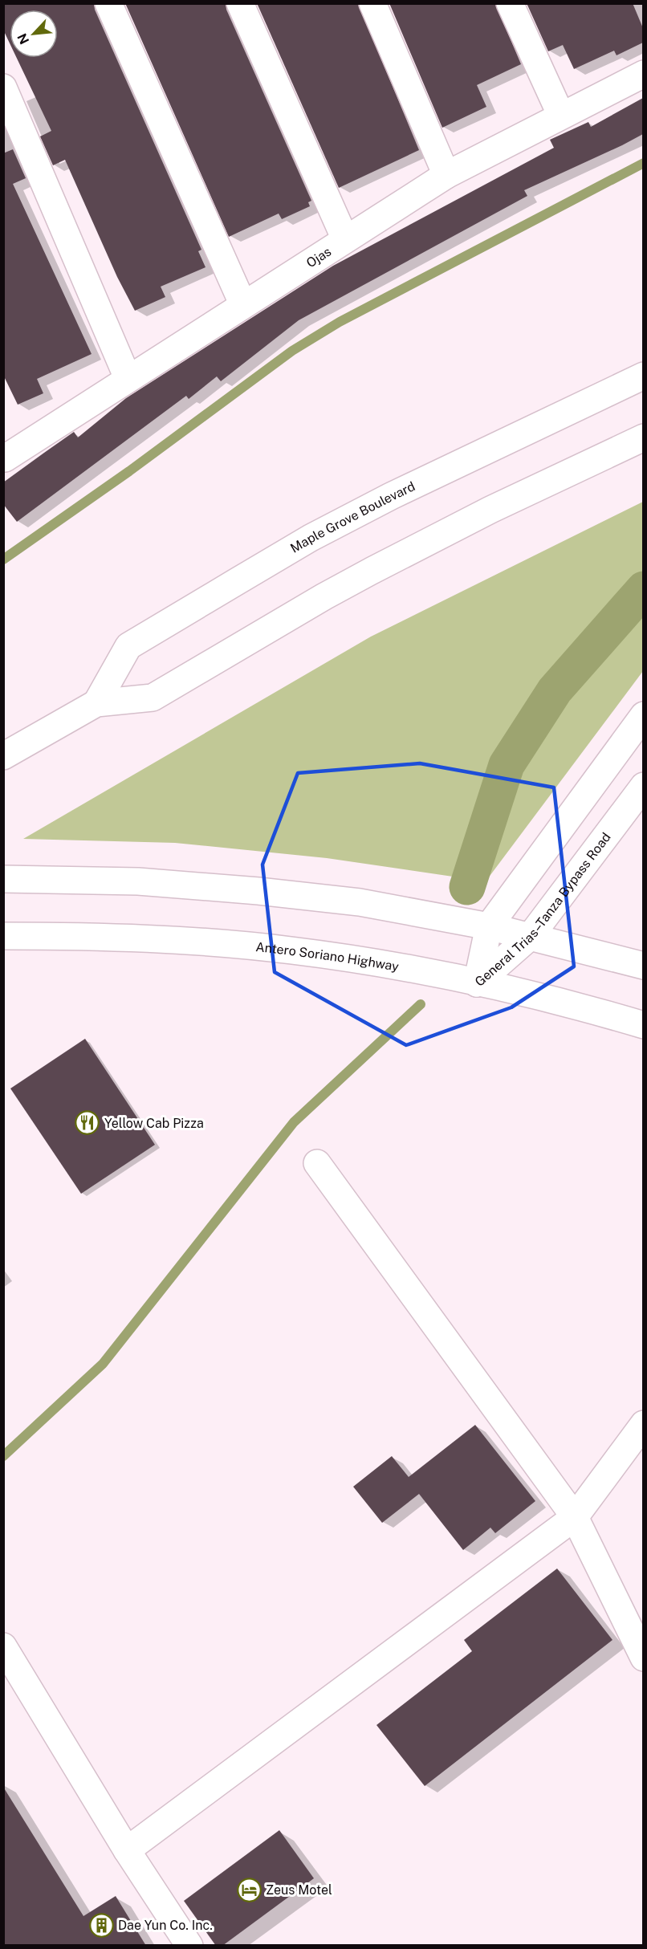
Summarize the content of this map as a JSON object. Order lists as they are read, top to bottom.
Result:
{
  "streets": {
    "street": [
      "Ojas",
      "Maple Grove Boulevard",
      "General Trias–Tanza Bypass Road",
      "Antero Soriano Highway"
    ]
  },
  "crossings": [
    ["General Trias–Tanza Bypass Road", "Antero Soriano Highway"]
  ],
  "places": {
    "restaurant": ["Yellow Cab Pizza"],
    "hotel": ["Zeus Motel"],
    "building": ["Dae Yun Co. Inc."]
  },
  "north": "bottom left"
}
